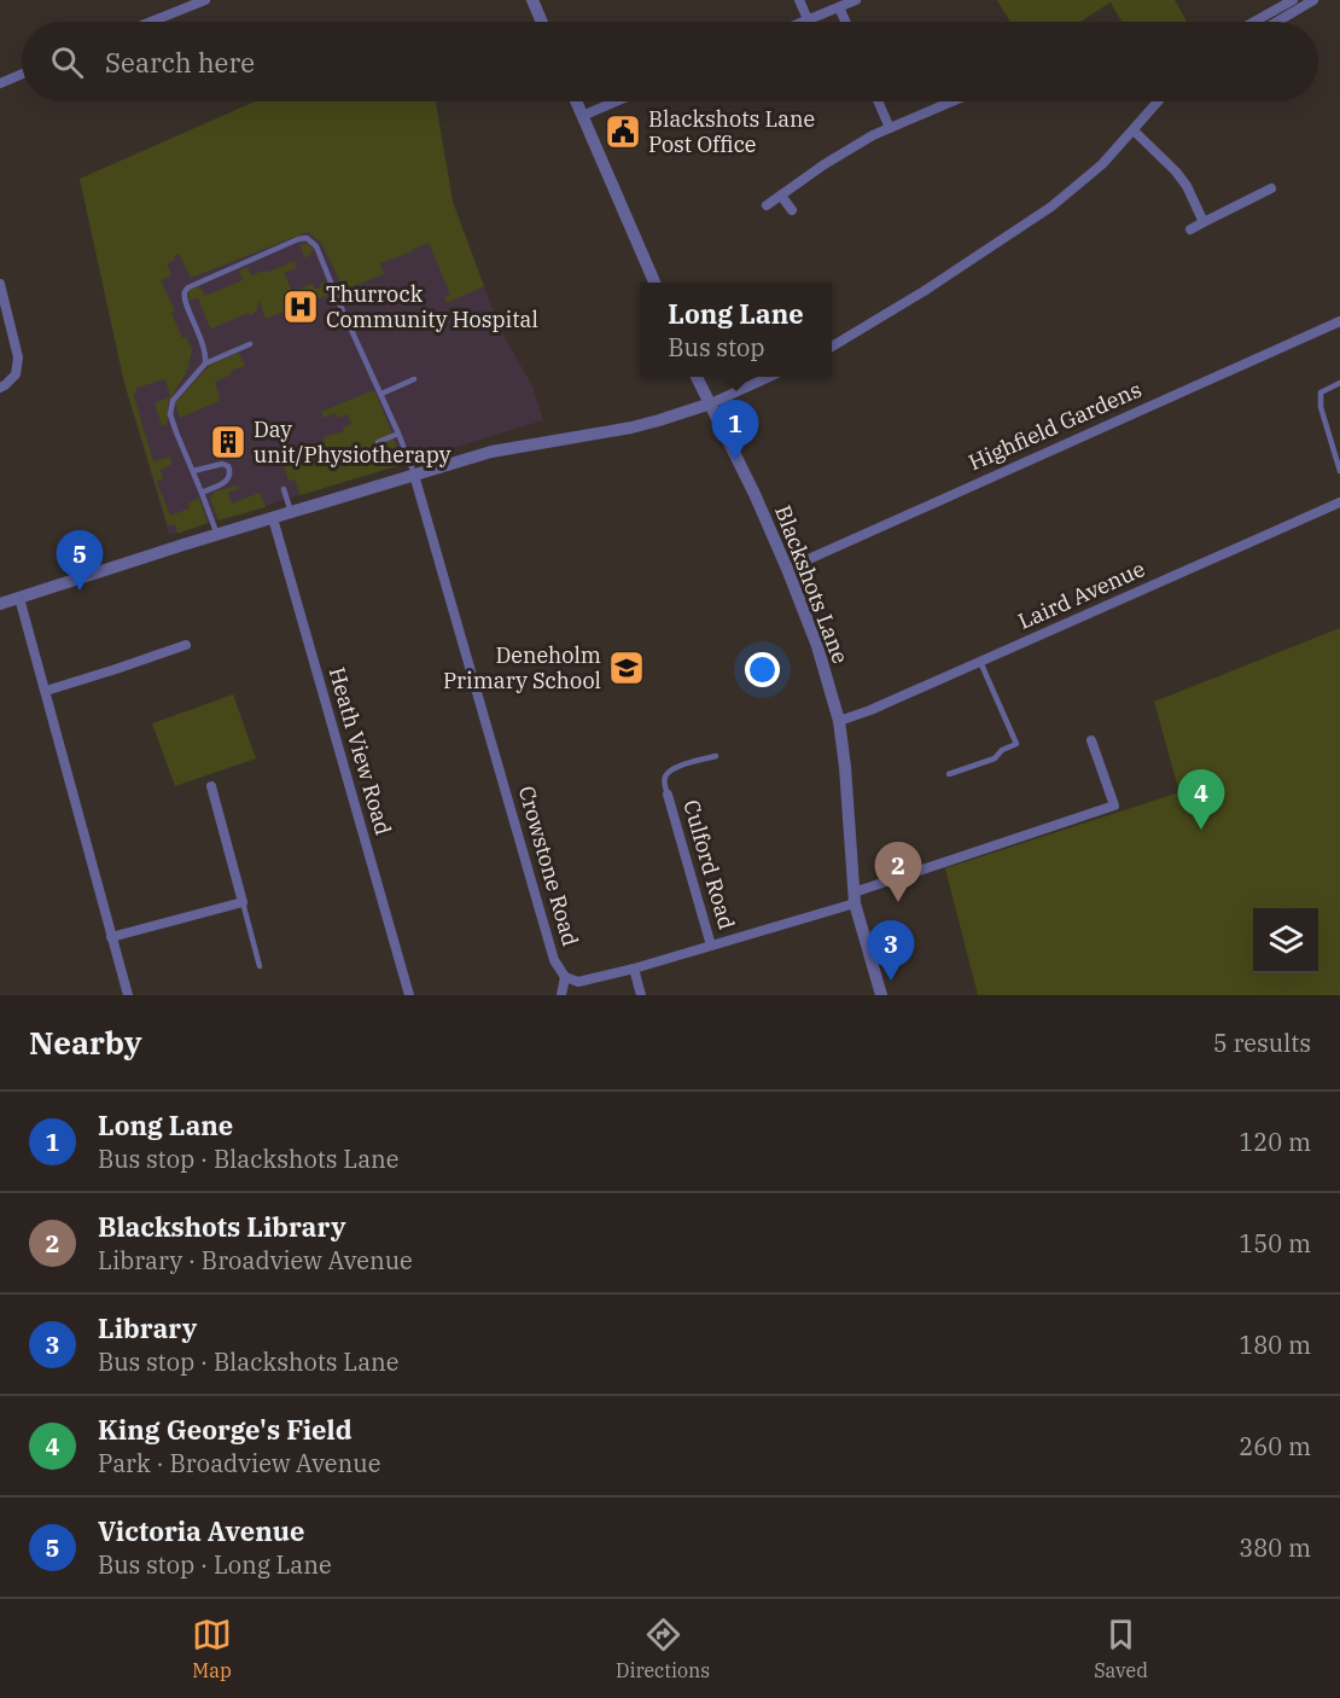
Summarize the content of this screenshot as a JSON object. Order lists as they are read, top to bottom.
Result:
{
  "streets": {
    "street": [
      "Highfield Gardens",
      "Blackshots Lane",
      "Laird Avenue",
      "Heath View Road",
      "Culford Road",
      "Crowstone Road"
    ]
  },
  "crossings": [
    ["Highfield Gardens", "Blackshots Lane"],
    ["Blackshots Lane", "Laird Avenue"],
    ["Blackshots Lane", "Crowstone Road"],
    ["Culford Road", "Crowstone Road"]
  ],
  "places": {
    "public building": ["Blackshots Lane Post Office"],
    "hospital": ["Thurrock Community Hospital"],
    "building": ["Day unit/Physiotherapy"],
    "school or university": ["Deneholm Primary School"]
  },
  "page": {
    "search": "Search here",
    "popup": ["Long Lane", "Bus stop"],
    "pins": [
      "1",
      "5",
      "4",
      "2",
      "3"
    ],
    "heading": ["Nearby", "5 results"],
    "list": [
      {
        "mark": "1",
        "name": "Long Lane",
        "note": "Bus stop · Blackshots Lane",
        "value": "120 m"
      },
      {
        "mark": "2",
        "name": "Blackshots Library",
        "note": "Library · Broadview Avenue",
        "value": "150 m"
      },
      {
        "mark": "3",
        "name": "Library",
        "note": "Bus stop · Blackshots Lane",
        "value": "180 m"
      },
      {
        "mark": "4",
        "name": "King George's Field",
        "note": "Park · Broadview Avenue",
        "value": "260 m"
      },
      {
        "mark": "5",
        "name": "Victoria Avenue",
        "note": "Bus stop · Long Lane",
        "value": "380 m"
      }
    ],
    "nav": ["Map", "Directions", "Saved"]
  }
}
